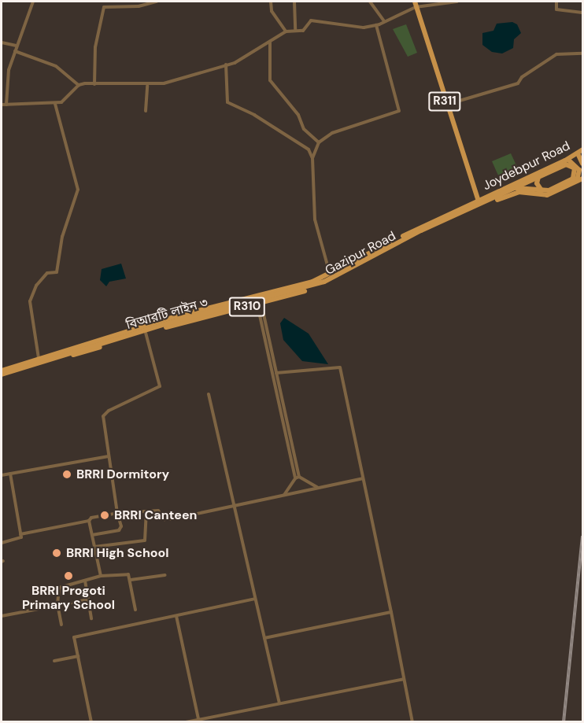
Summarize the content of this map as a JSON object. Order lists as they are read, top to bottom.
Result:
{
  "streets": {
    "main road": [
      "R311",
      "Joydebpur Road",
      "Gazipur Road",
      "R310",
      "বিআরটি লাইন ৩"
    ]
  },
  "crossings": [
    ["R311", "Joydebpur Road"],
    ["R311", "Gazipur Road"],
    ["R311", "বিআরটি লাইন ৩"],
    ["Joydebpur Road", "Gazipur Road"],
    ["Joydebpur Road", "বিআরটি লাইন ৩"],
    ["Gazipur Road", "বিআরটি লাইন ৩"]
  ],
  "places": [
    "BRRI Dormitory",
    "BRRI Canteen",
    "BRRI High School",
    "BRRI Progoti Primary School"
  ]
}
